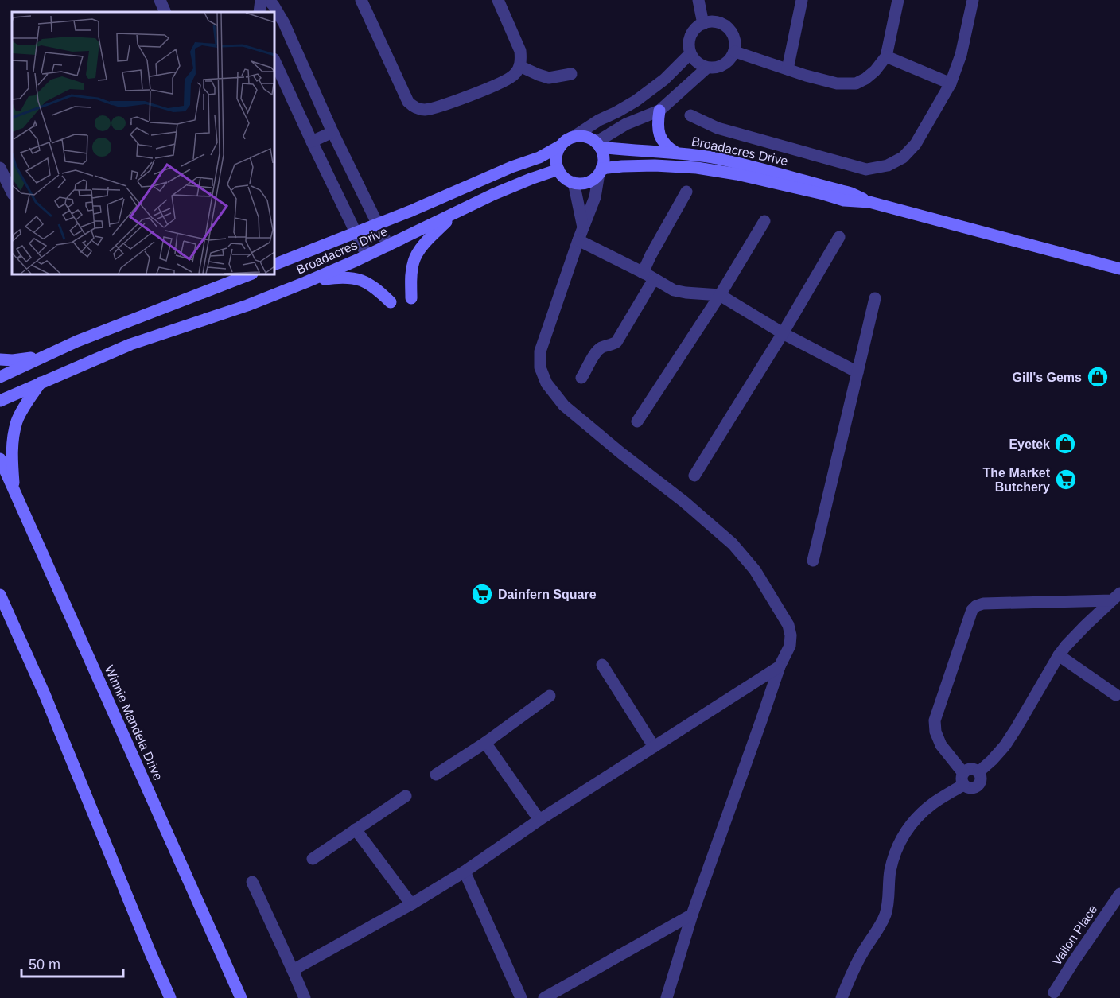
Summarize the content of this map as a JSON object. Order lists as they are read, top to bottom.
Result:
{
  "streets": {
    "street": ["Broadacres Drive", "Winnie Mandela Drive", "Vallon Place"]
  },
  "places": {
    "shop": ["Gill's Gems", "Eyetek"],
    "supermarket": ["The Market Butchery", "Dainfern Square"]
  },
  "scale_bar": "50 m"
}
